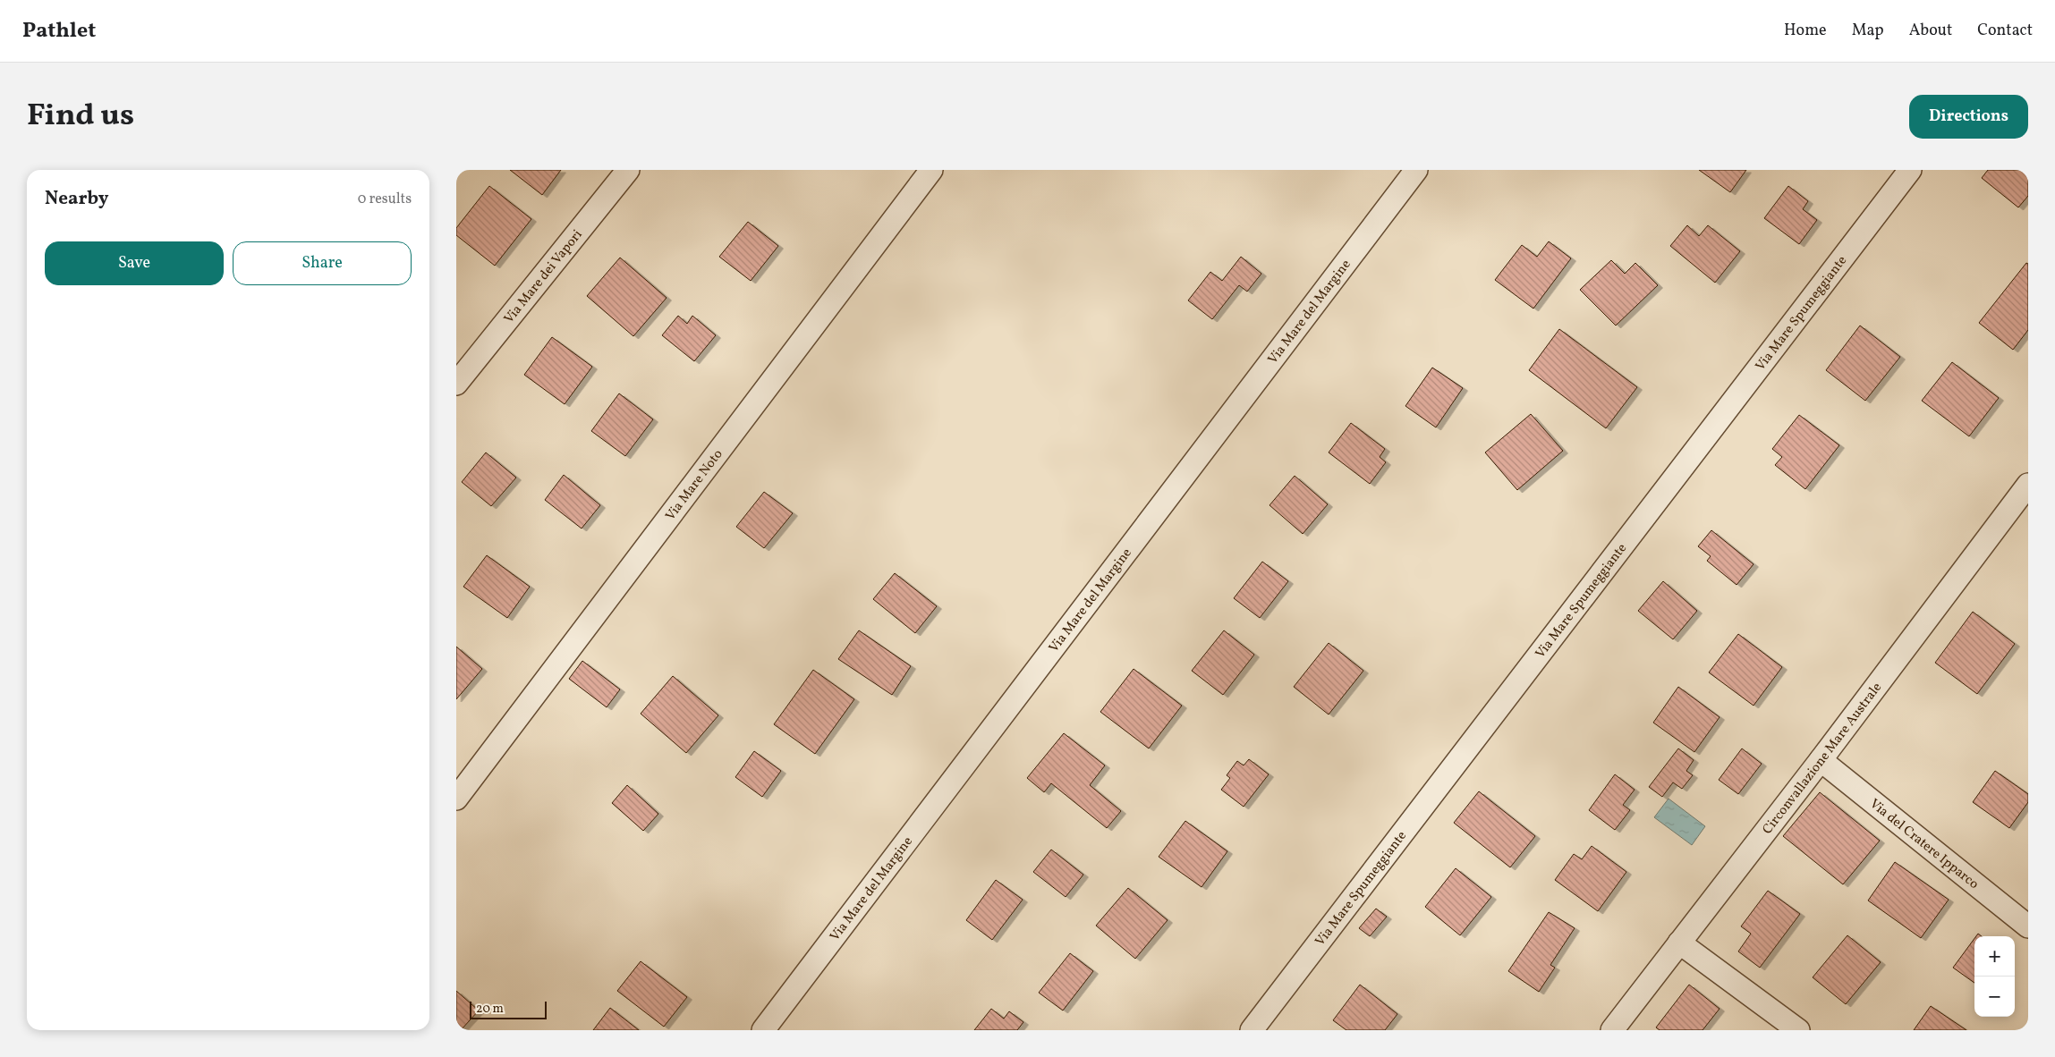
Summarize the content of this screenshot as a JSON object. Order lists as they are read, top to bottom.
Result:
{
  "streets": {
    "street": [
      "Via Mare dei Vapori",
      "Via Mare del Margine",
      "Via Mare Spumeggiante",
      "Via Mare Noto",
      "Circonvallazione Mare Australe",
      "Via del Cratere Ipparco"
    ]
  },
  "crossings": [
    ["Circonvallazione Mare Australe", "Via del Cratere Ipparco"]
  ],
  "scale_bar": "20 m",
  "page": {
    "header": "Pathlet",
    "nav": [
      "Home",
      "Map",
      "About",
      "Contact"
    ],
    "title": "Find us",
    "buttons": [
      "Directions",
      ["Save", "Share"]
    ],
    "heading": ["Nearby", "0 results"],
    "map_buttons": ["+", "−"],
    "scale": "20 m"
  }
}
